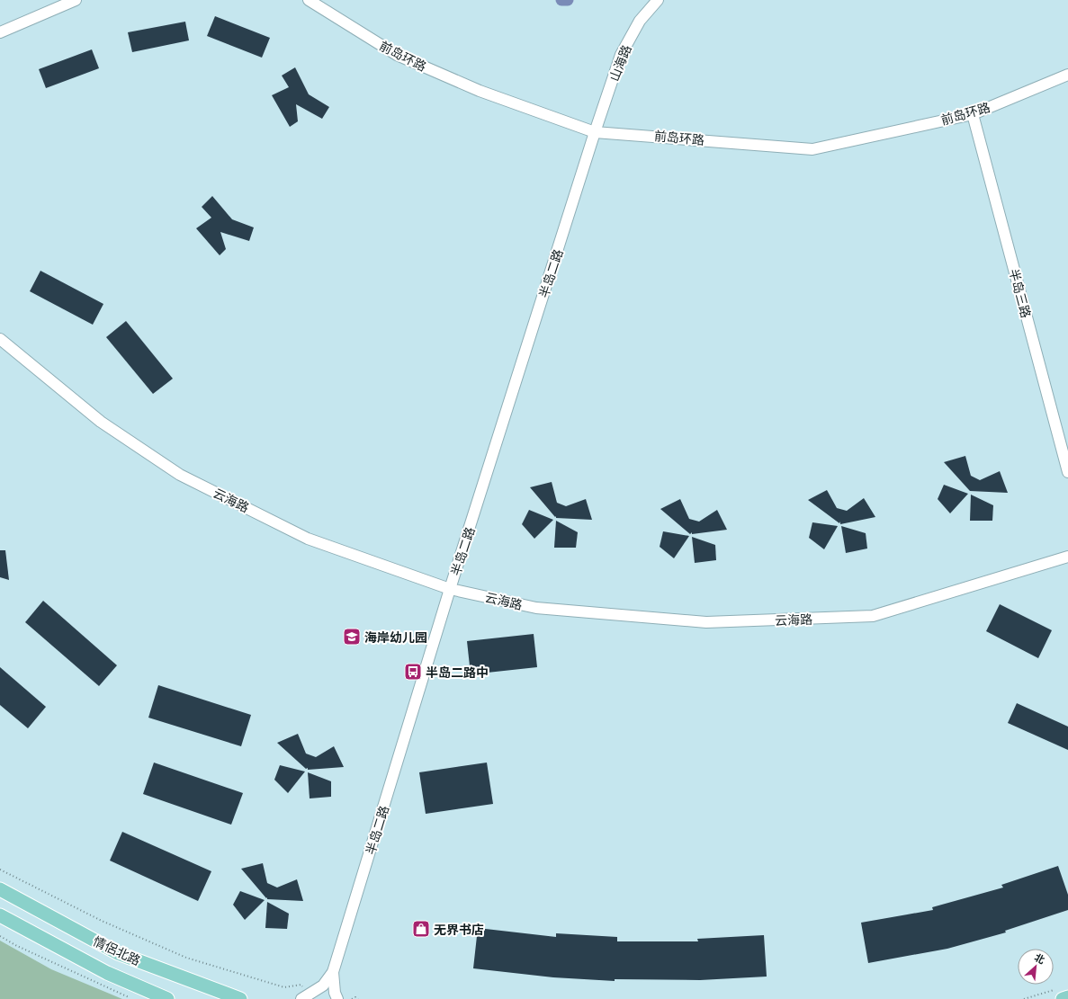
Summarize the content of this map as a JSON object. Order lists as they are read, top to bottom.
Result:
{
  "streets": {
    "main road": ["情侶北路"],
    "street": [
      "前岛环路",
      "山海路",
      "半岛二路",
      "半岛三路",
      "云海路"
    ]
  },
  "crossings": [
    ["前岛环路", "山海路"],
    ["前岛环路", "半岛二路"],
    ["前岛环路", "半岛三路"],
    ["山海路", "半岛二路"],
    ["半岛二路", "云海路"]
  ],
  "places": {
    "school or university": ["海岸幼儿园"],
    "bus stop": ["半岛二路中"],
    "shop": ["无界书店"]
  },
  "north": "top right"
}
